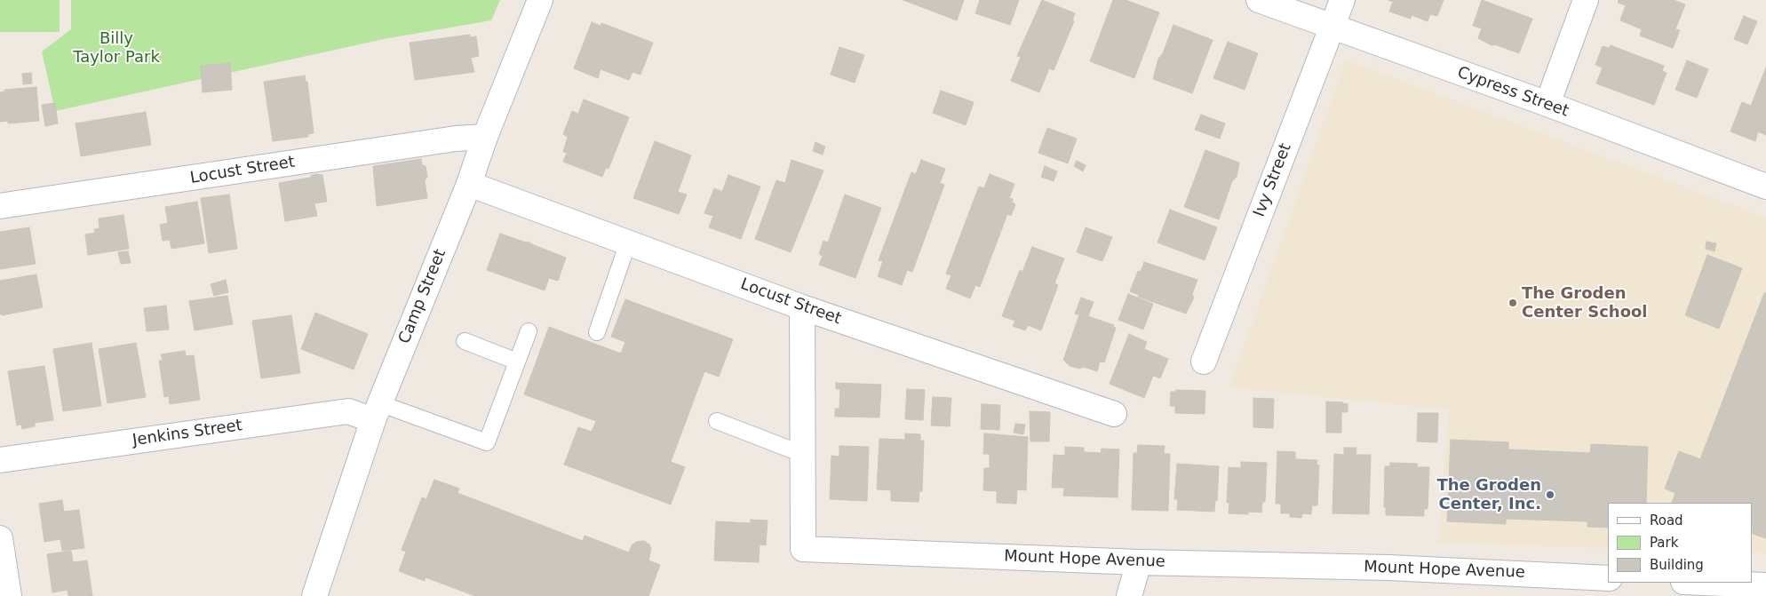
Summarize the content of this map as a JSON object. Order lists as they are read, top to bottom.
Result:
{
  "streets": {
    "street": [
      "Cypress Street",
      "Locust Street",
      "Ivy Street",
      "Camp Street",
      "Jenkins Street",
      "Mount Hope Avenue"
    ]
  },
  "crossings": [
    ["Cypress Street", "Ivy Street"],
    ["Locust Street", "Camp Street"],
    ["Locust Street", "Mount Hope Avenue"],
    ["Camp Street", "Jenkins Street"]
  ],
  "parks": ["Billy Taylor Park"],
  "places": ["The Groden Center School", "The Groden Center, Inc."],
  "legend": ["Road", "Park", "Building"]
}
